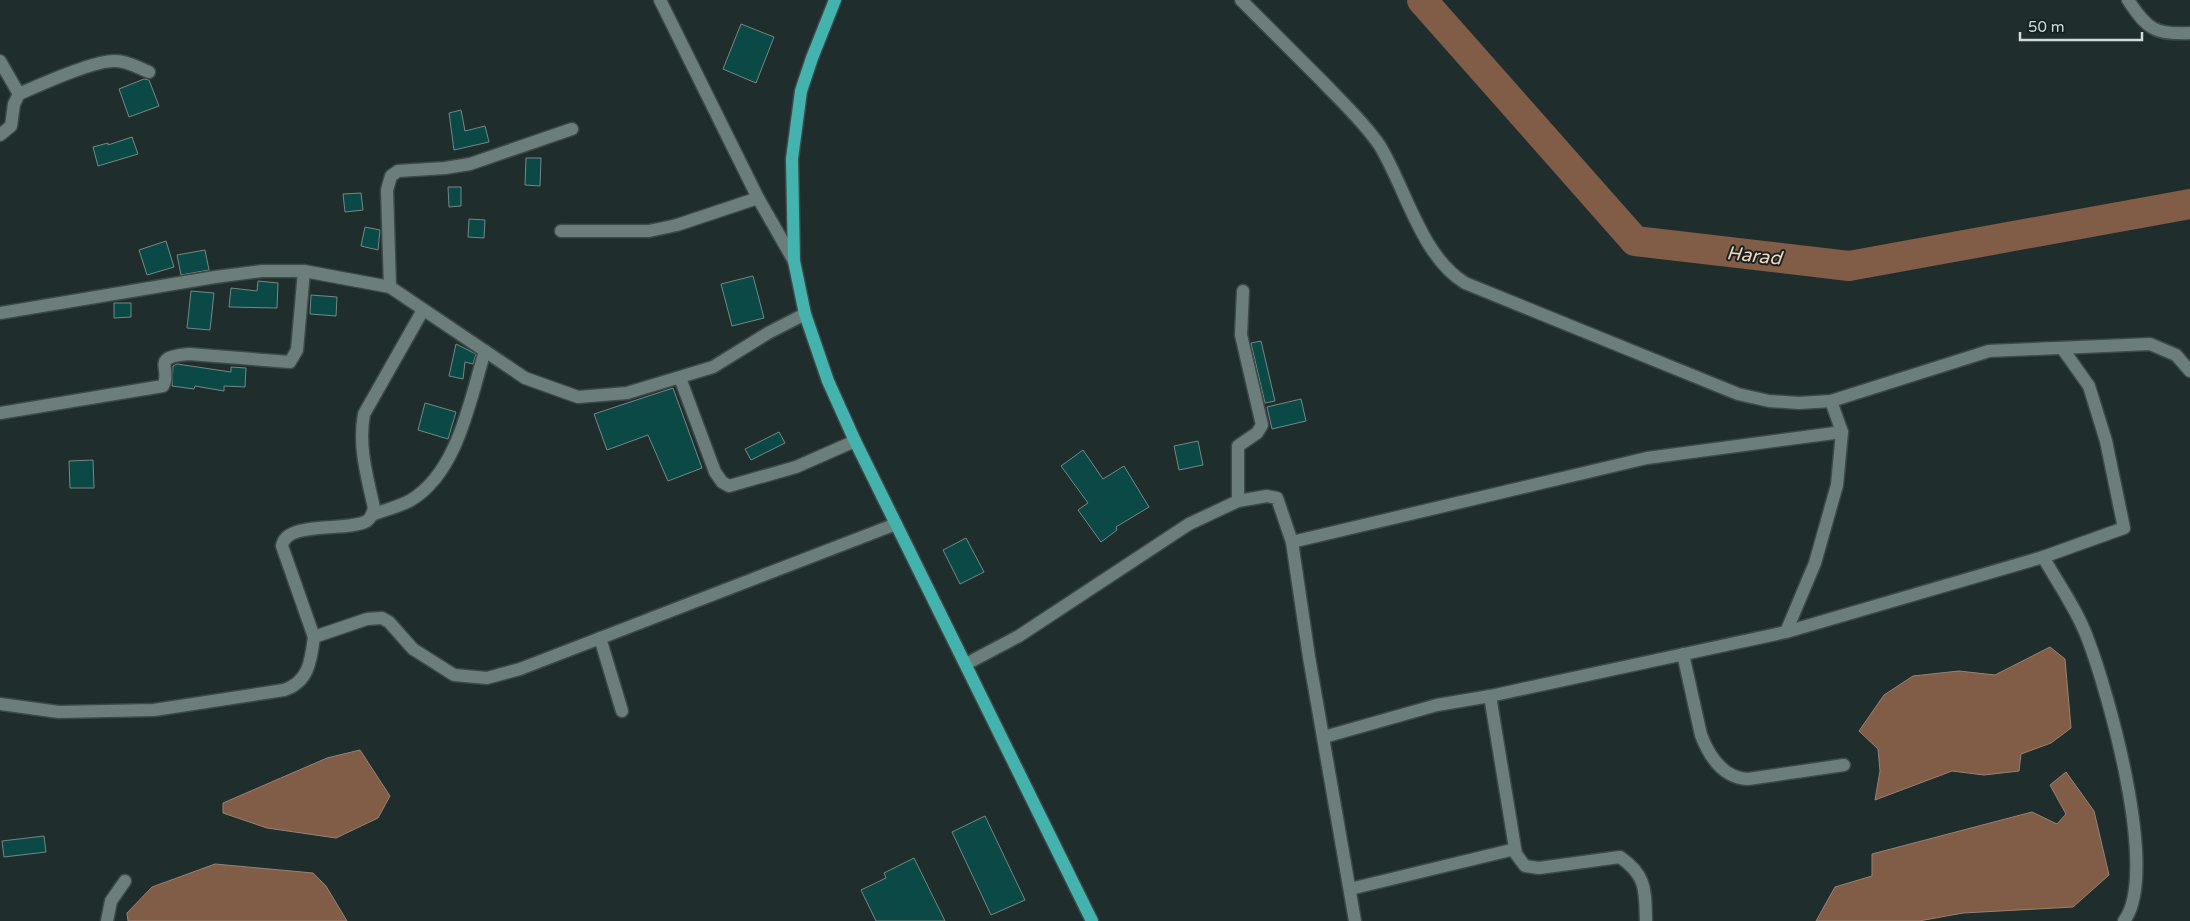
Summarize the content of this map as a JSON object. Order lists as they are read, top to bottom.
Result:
{
  "water": ["Harad"],
  "scale_bar": "50 m"
}
